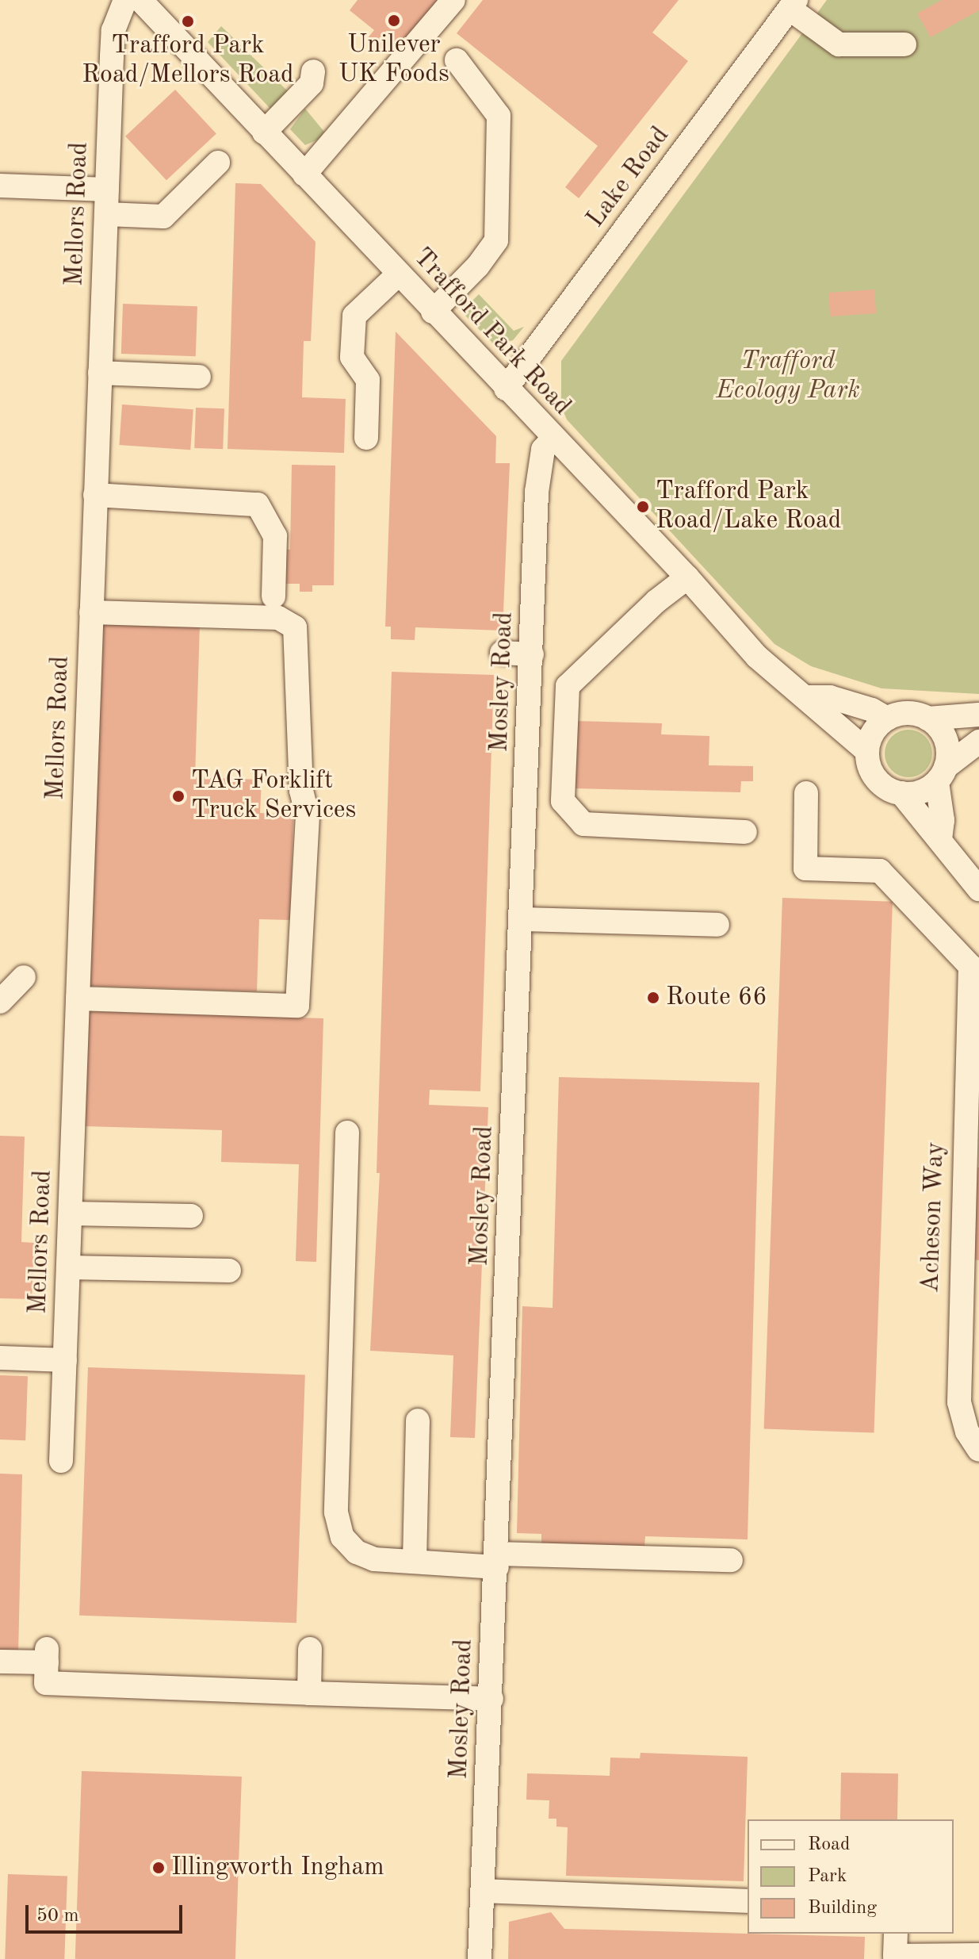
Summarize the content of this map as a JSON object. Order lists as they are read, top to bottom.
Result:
{
  "streets": {
    "street": [
      "Lake Road",
      "Mellors Road",
      "Trafford Park Road",
      "Mosley Road",
      "Acheson Way"
    ]
  },
  "crossings": [
    ["Lake Road", "Trafford Park Road"],
    ["Trafford Park Road", "Mosley Road"]
  ],
  "parks": ["Trafford Ecology Park"],
  "places": [
    "Unilever UK Foods",
    "Trafford Park Road/Mellors Road",
    "Trafford Park Road/Lake Road",
    "TAG Forklift Truck Services",
    "Route 66",
    "Illingworth Ingham"
  ],
  "legend": ["Road", "Park", "Building"],
  "scale_bar": "50 m"
}
